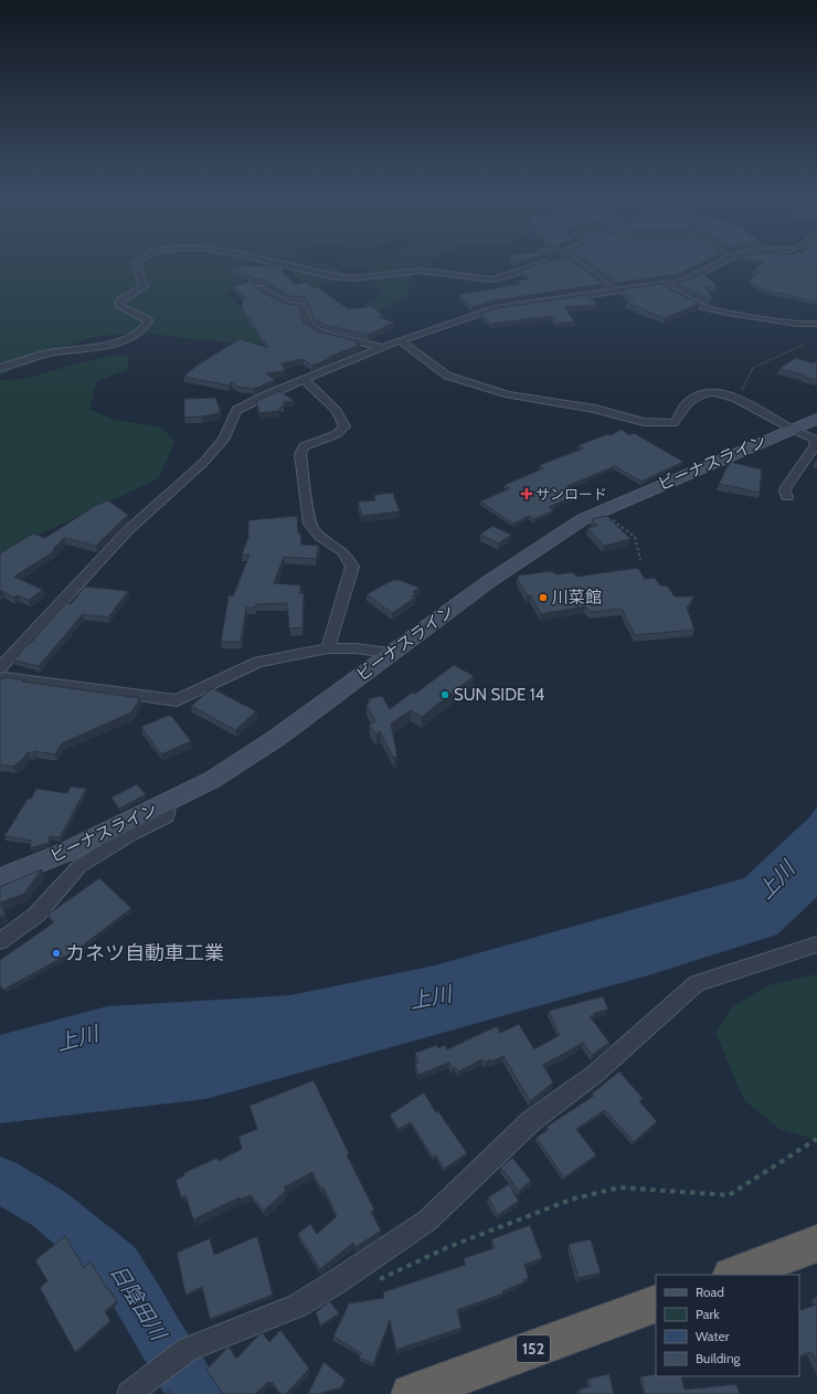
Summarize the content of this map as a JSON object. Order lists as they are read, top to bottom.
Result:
{
  "streets": {
    "highway": ["152"],
    "main road": ["ビーナスライン"]
  },
  "water": ["上川", "日陰田川"],
  "places": {
    "health": ["サンロード"],
    "other": ["川菜館", "SUN SIDE 14", "カネツ自動車工業"]
  },
  "legend": [
    "Road",
    "Park",
    "Water",
    "Building"
  ]
}
